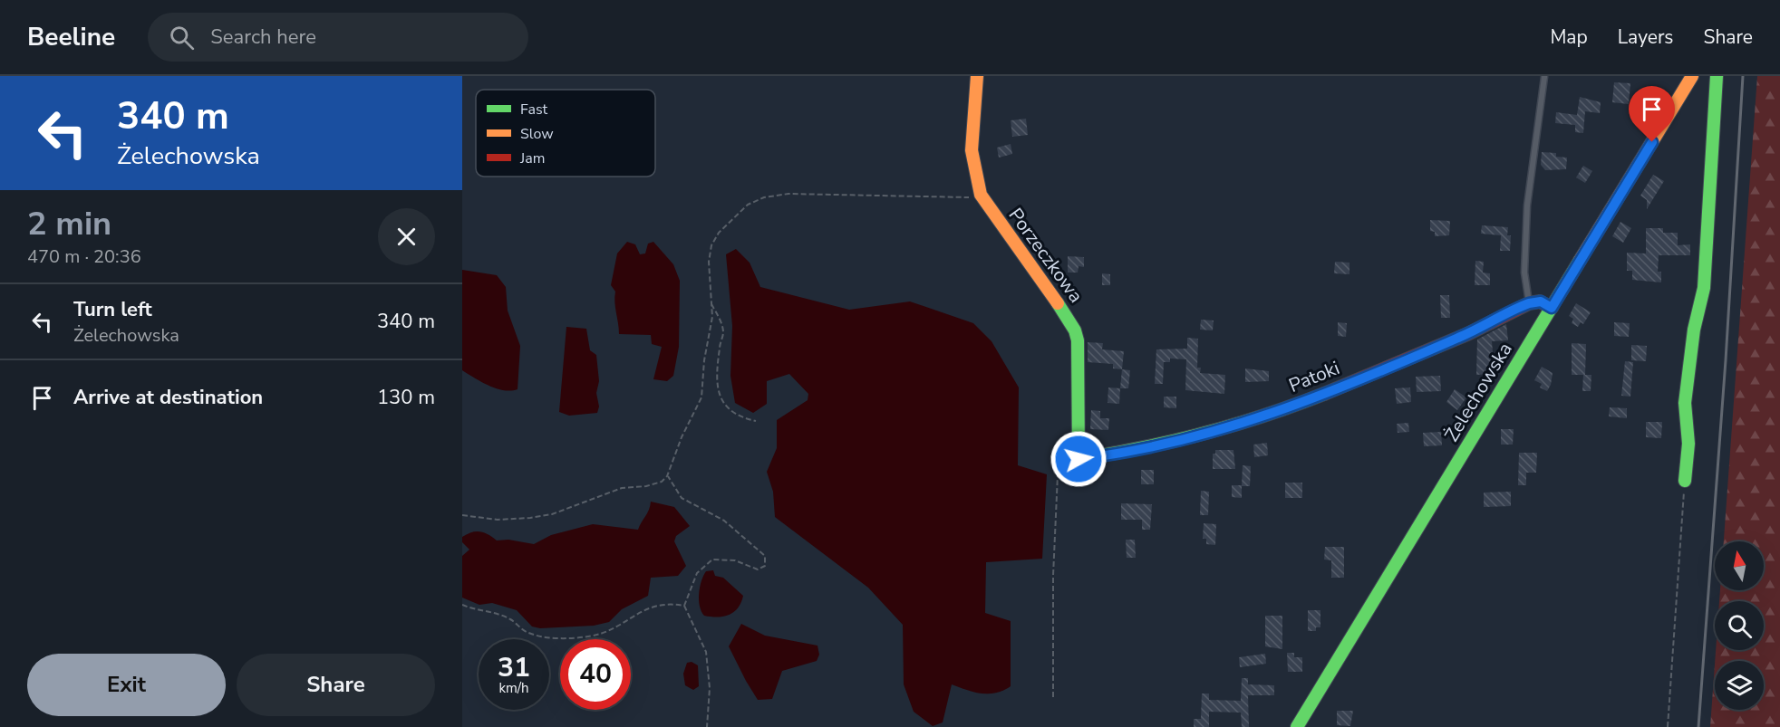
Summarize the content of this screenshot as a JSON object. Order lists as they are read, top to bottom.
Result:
{
  "streets": {
    "street": ["Porzeczkowa", "Patoki", "Żelechowska"]
  },
  "crossings": [
    ["Porzeczkowa", "Patoki"]
  ],
  "legend": ["Fast", "Slow", "Jam"],
  "north": "top",
  "page": {
    "header": "Beeline",
    "search": "Search here",
    "nav": ["Map", "Layers", "Share"],
    "turn": ["340 m", "Żelechowska"],
    "heading": ["2 min", "470 m · 20:36"],
    "list": [
      {
        "name": "Turn left",
        "note": "Żelechowska",
        "value": "340 m"
      },
      {
        "name": "Arrive at destination",
        "value": "130 m"
      }
    ],
    "speed": "31 km/h",
    "limit": "40",
    "buttons": ["Exit", "Share"]
  }
}
